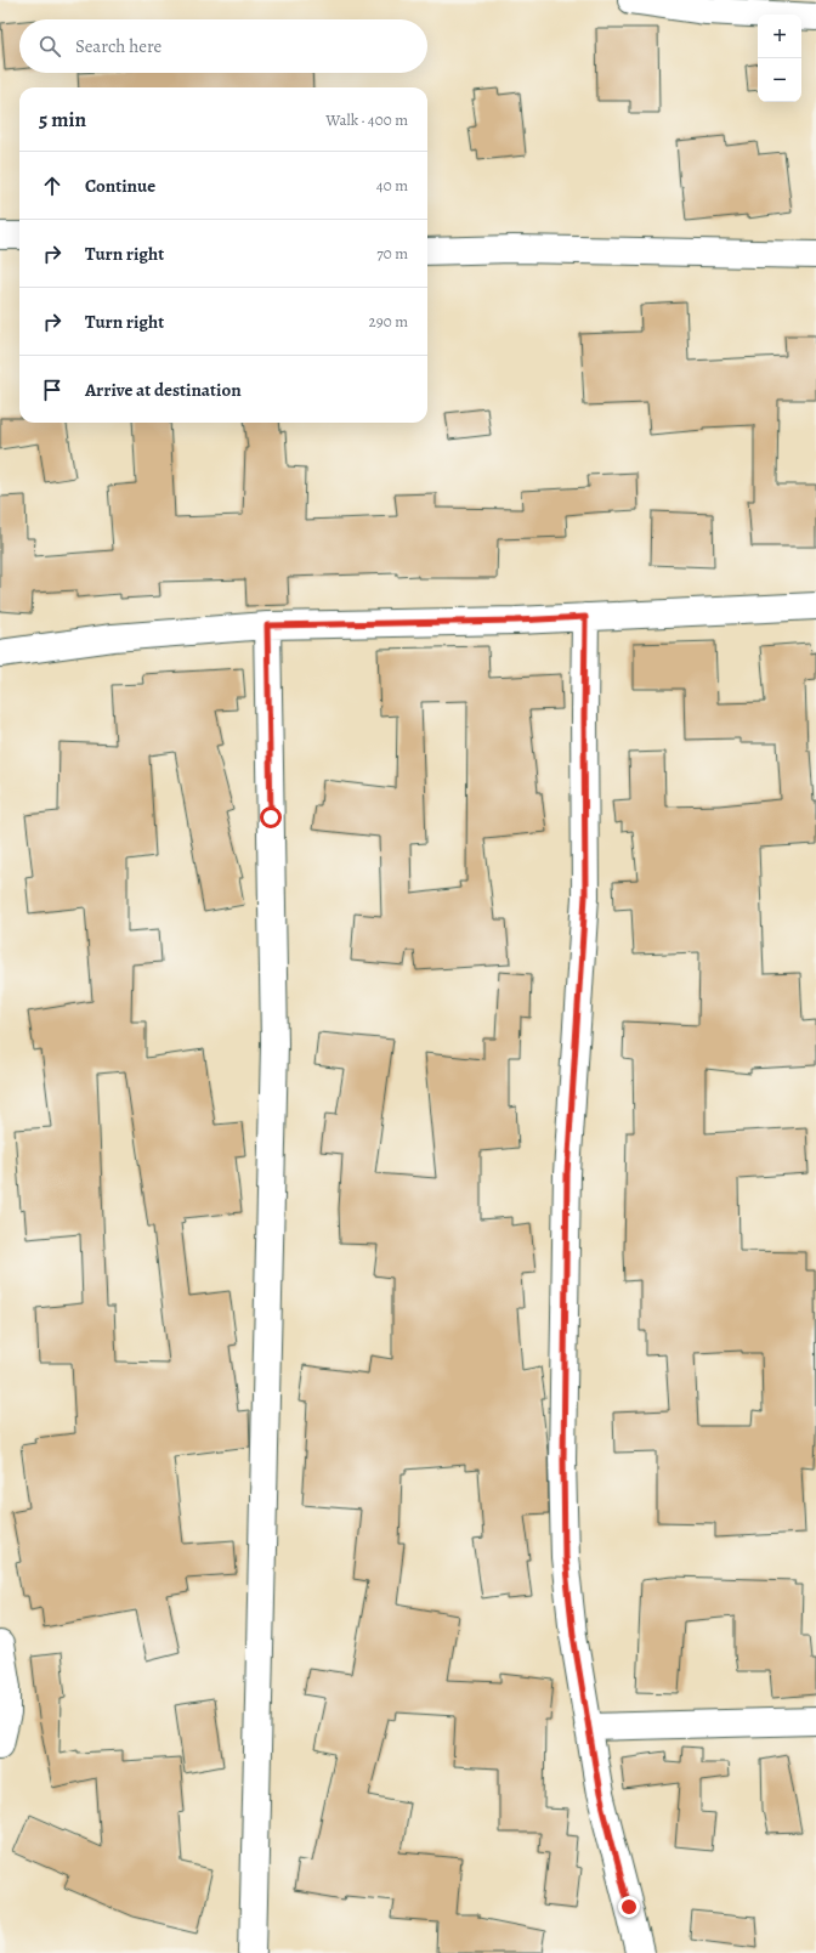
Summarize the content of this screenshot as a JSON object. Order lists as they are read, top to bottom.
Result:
{
  "page": {
    "map_buttons": ["+", "−"],
    "search": "Search here",
    "heading": ["5 min", "Walk · 400 m"],
    "list": [
      ["Continue", "40 m"],
      ["Turn right", "70 m"],
      ["Turn right", "290 m"],
      "Arrive at destination"
    ]
  }
}
